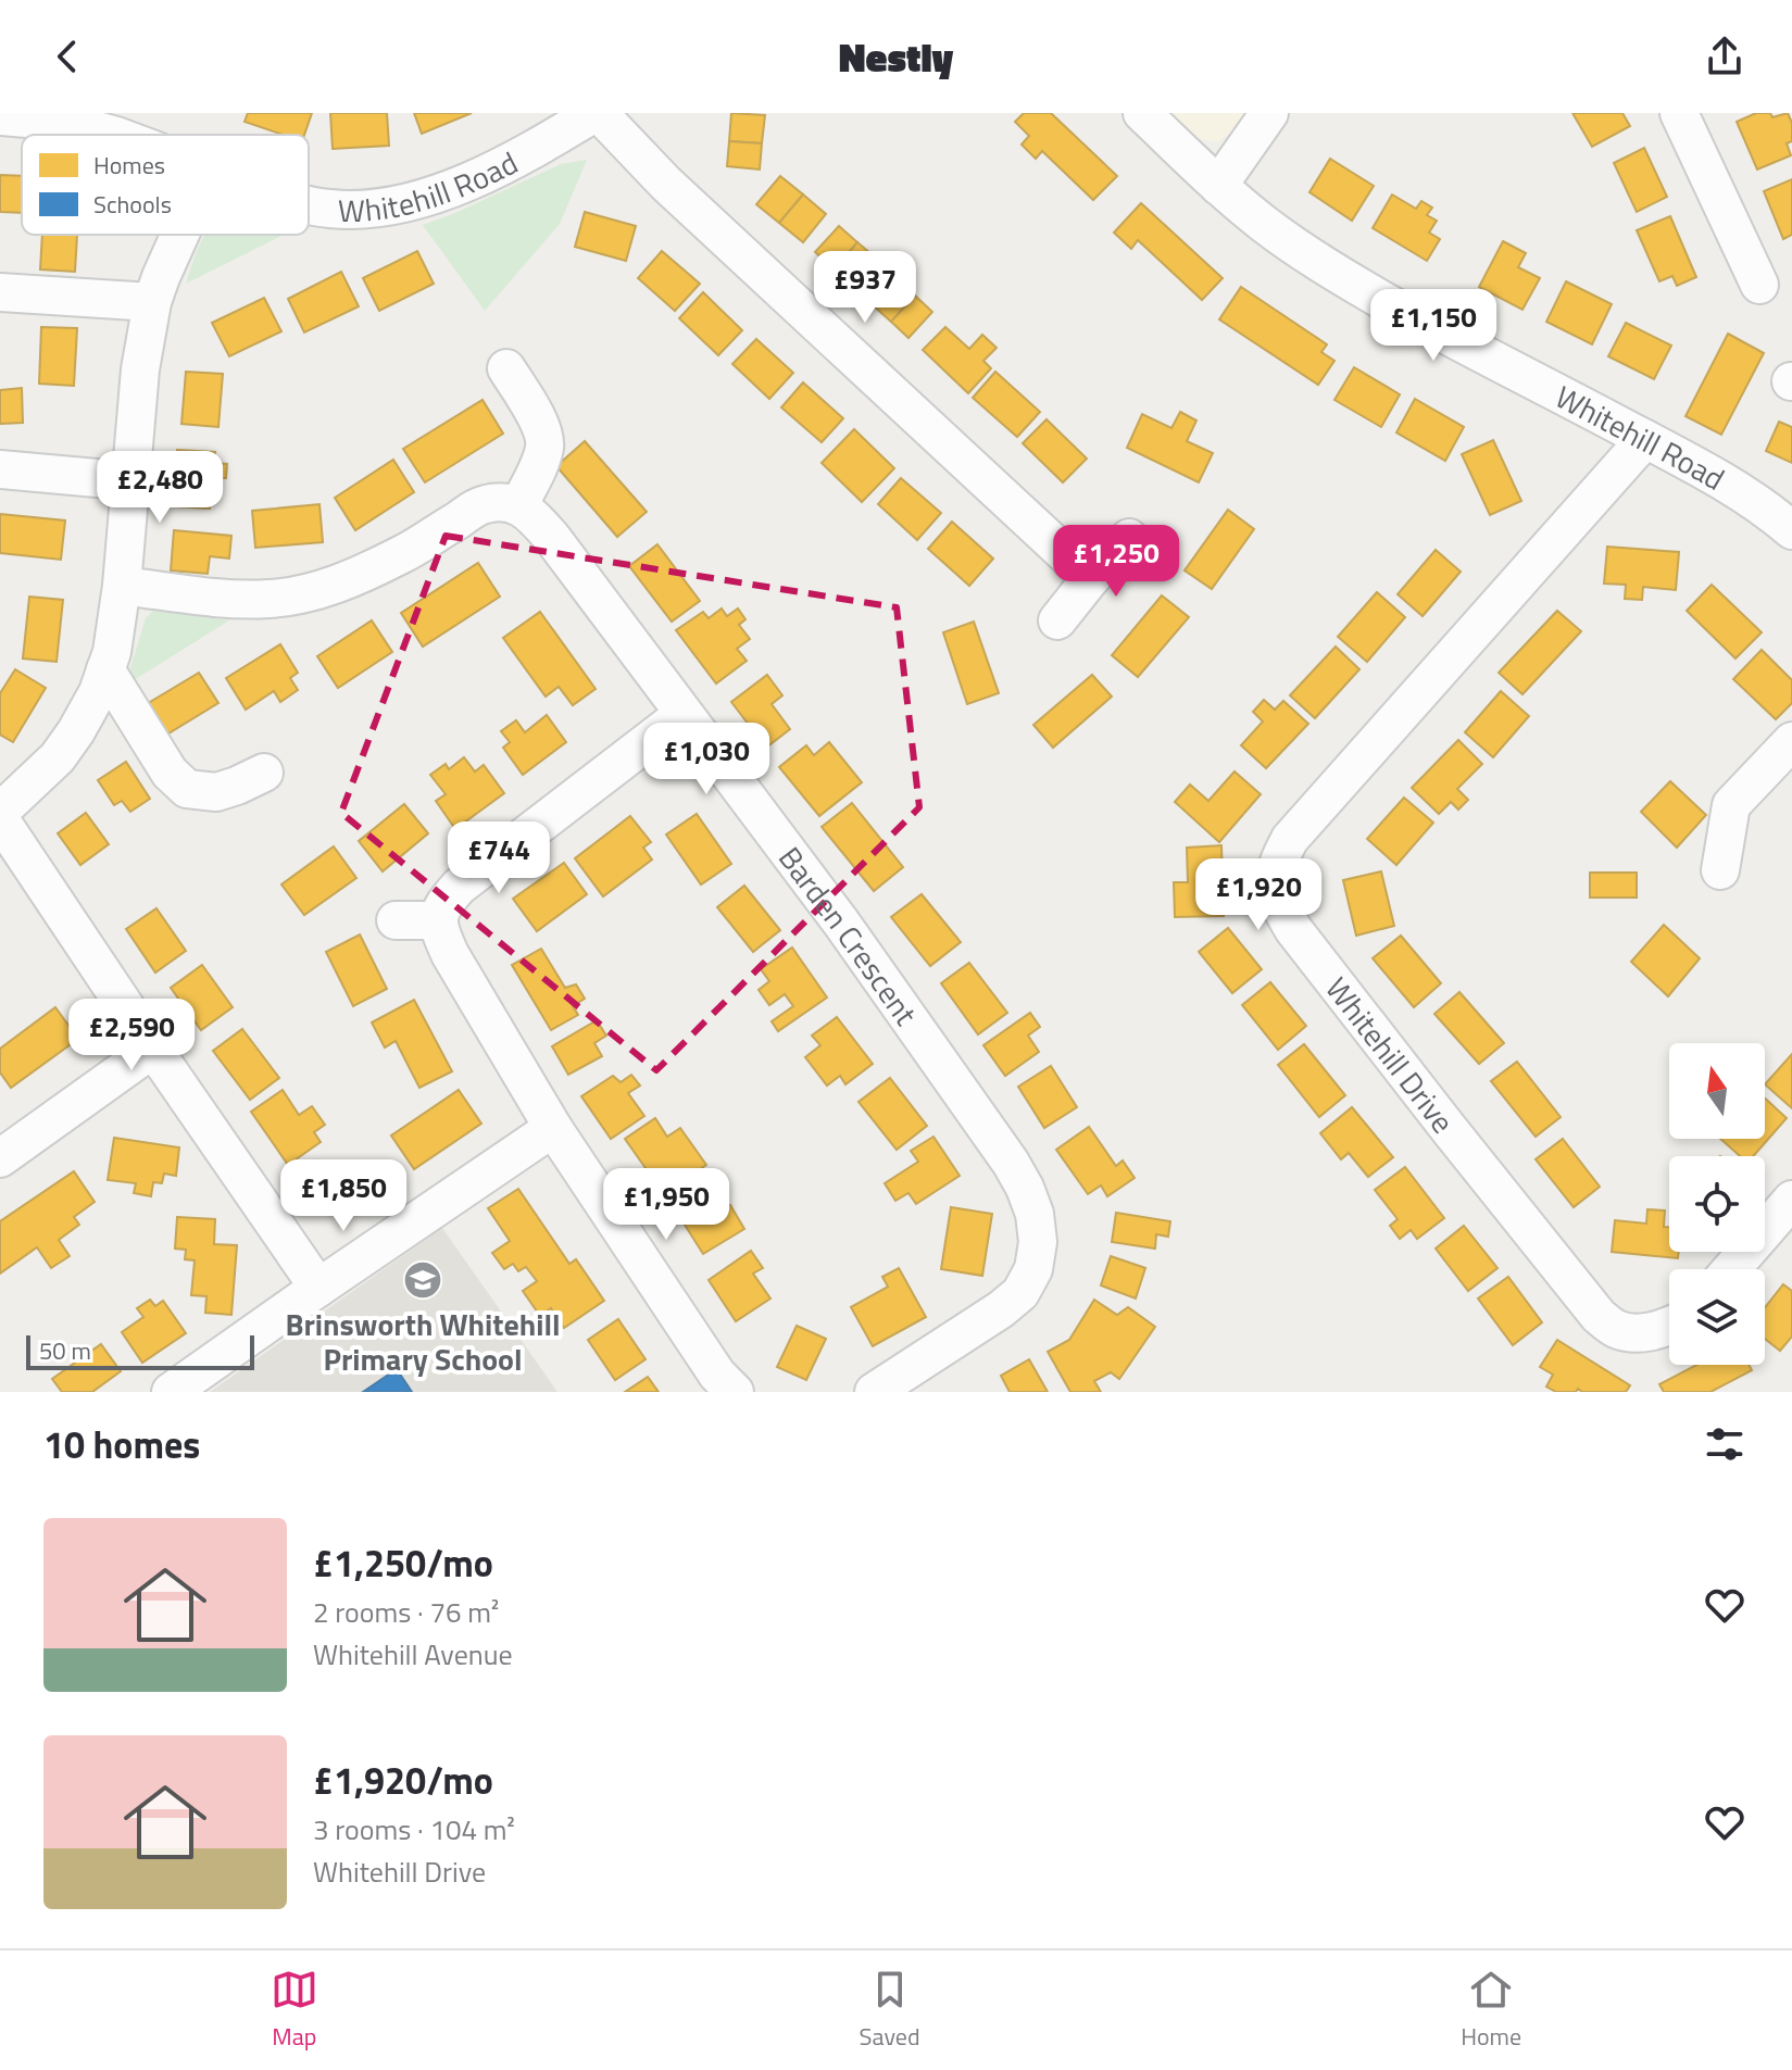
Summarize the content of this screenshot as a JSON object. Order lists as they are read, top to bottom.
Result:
{
  "streets": {
    "street": ["Whitehill Road", "Barden Crescent", "Whitehill Drive"]
  },
  "crossings": [
    ["Whitehill Road", "Whitehill Drive"]
  ],
  "places": {
    "school or university": ["Brinsworth Whitehill Primary School"]
  },
  "legend": ["Homes", "Schools"],
  "scale_bar": "50 m",
  "north": "top",
  "page": {
    "header": "Nestly",
    "price": [
      "£937",
      "£1,150",
      "£2,480",
      "£1,250",
      "£1,030",
      "£744",
      "£1,920",
      "£2,590",
      "£1,850",
      "£1,950"
    ],
    "scale": "50 m",
    "heading": "10 homes",
    "list": [
      {
        "name": "£1,250/mo",
        "note": "2 rooms · 76 m² · Whitehill Avenue"
      },
      {
        "name": "£1,920/mo",
        "note": "3 rooms · 104 m² · Whitehill Drive"
      }
    ],
    "tabs": ["Map", "Saved", "Home"]
  }
}
